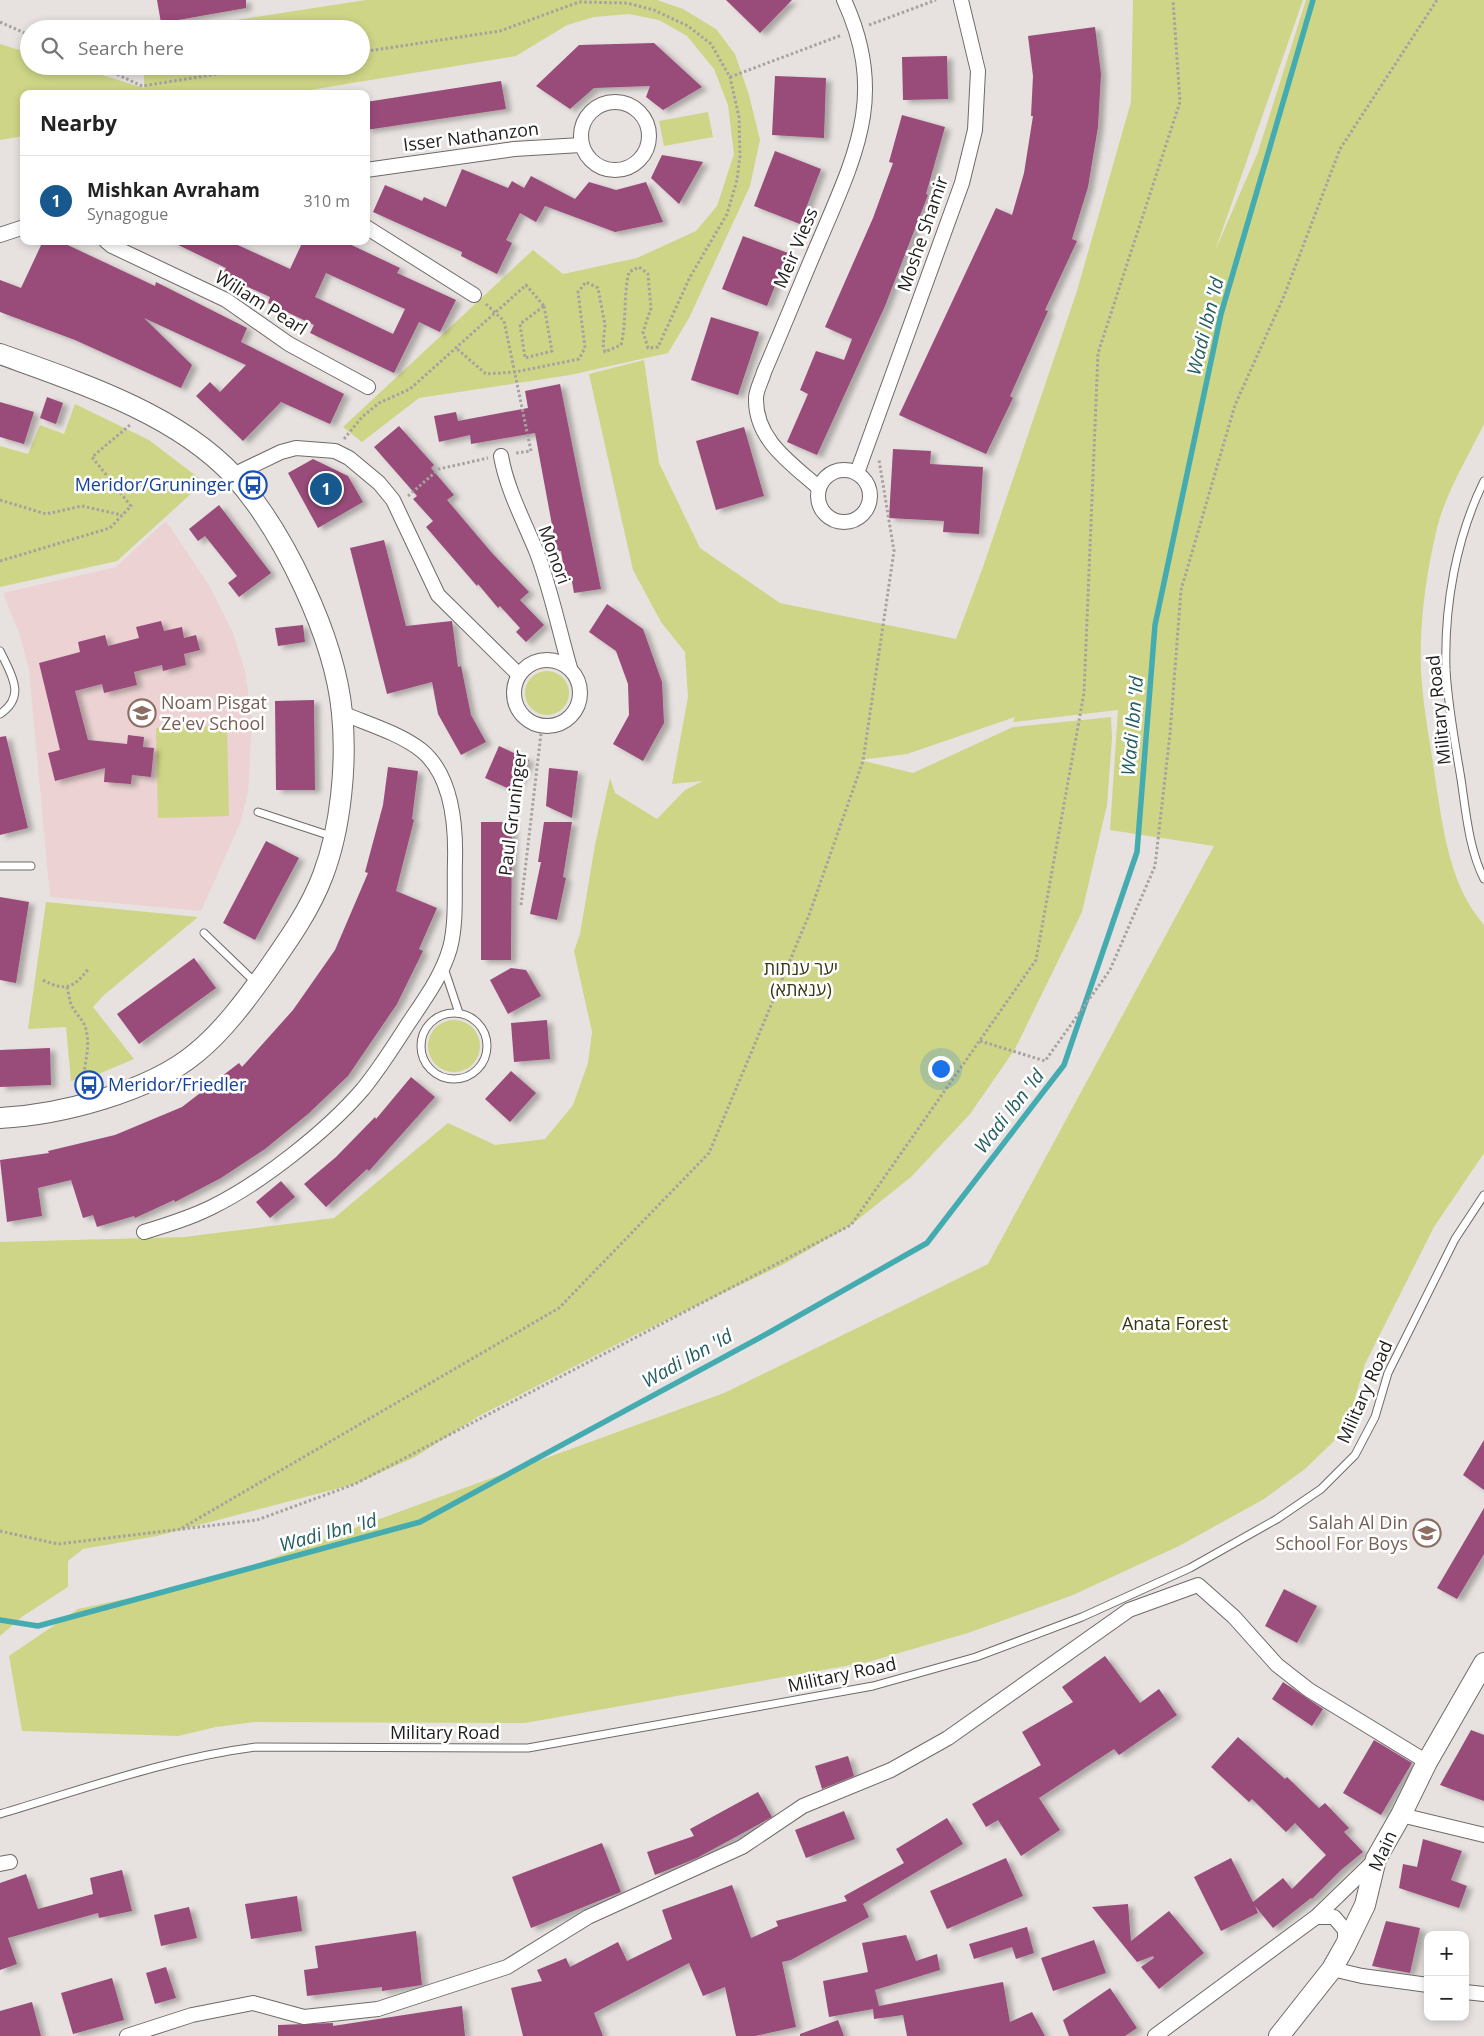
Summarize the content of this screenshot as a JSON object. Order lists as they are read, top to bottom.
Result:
{
  "streets": {
    "street": [
      "Isser Nathanzon",
      "Moshe Shamir",
      "Meir Viess",
      "Wiliam Pearl",
      "Monori",
      "Main"
    ],
    "lane": ["Military Road"],
    "path": ["Paul Gruninger"]
  },
  "crossings": [
    ["Moshe Shamir", "Meir Viess"],
    ["Monori", "Paul Gruninger"]
  ],
  "water": ["Wadi Ibn 'Id"],
  "parks": ["יער ענתות (ענאתא)", "Anata Forest"],
  "places": {
    "bus stop": ["Meridor/Gruninger", "Meridor/Friedler"],
    "school or university": ["Noam Pisgat Ze'ev School", "Salah Al Din School For Boys"]
  },
  "page": {
    "search": "Search here",
    "heading": "Nearby",
    "list": [
      {
        "mark": "1",
        "name": "Mishkan Avraham",
        "note": "Synagogue",
        "value": "310 m"
      }
    ],
    "pins": "1",
    "map_buttons": ["+", "−"]
  }
}
